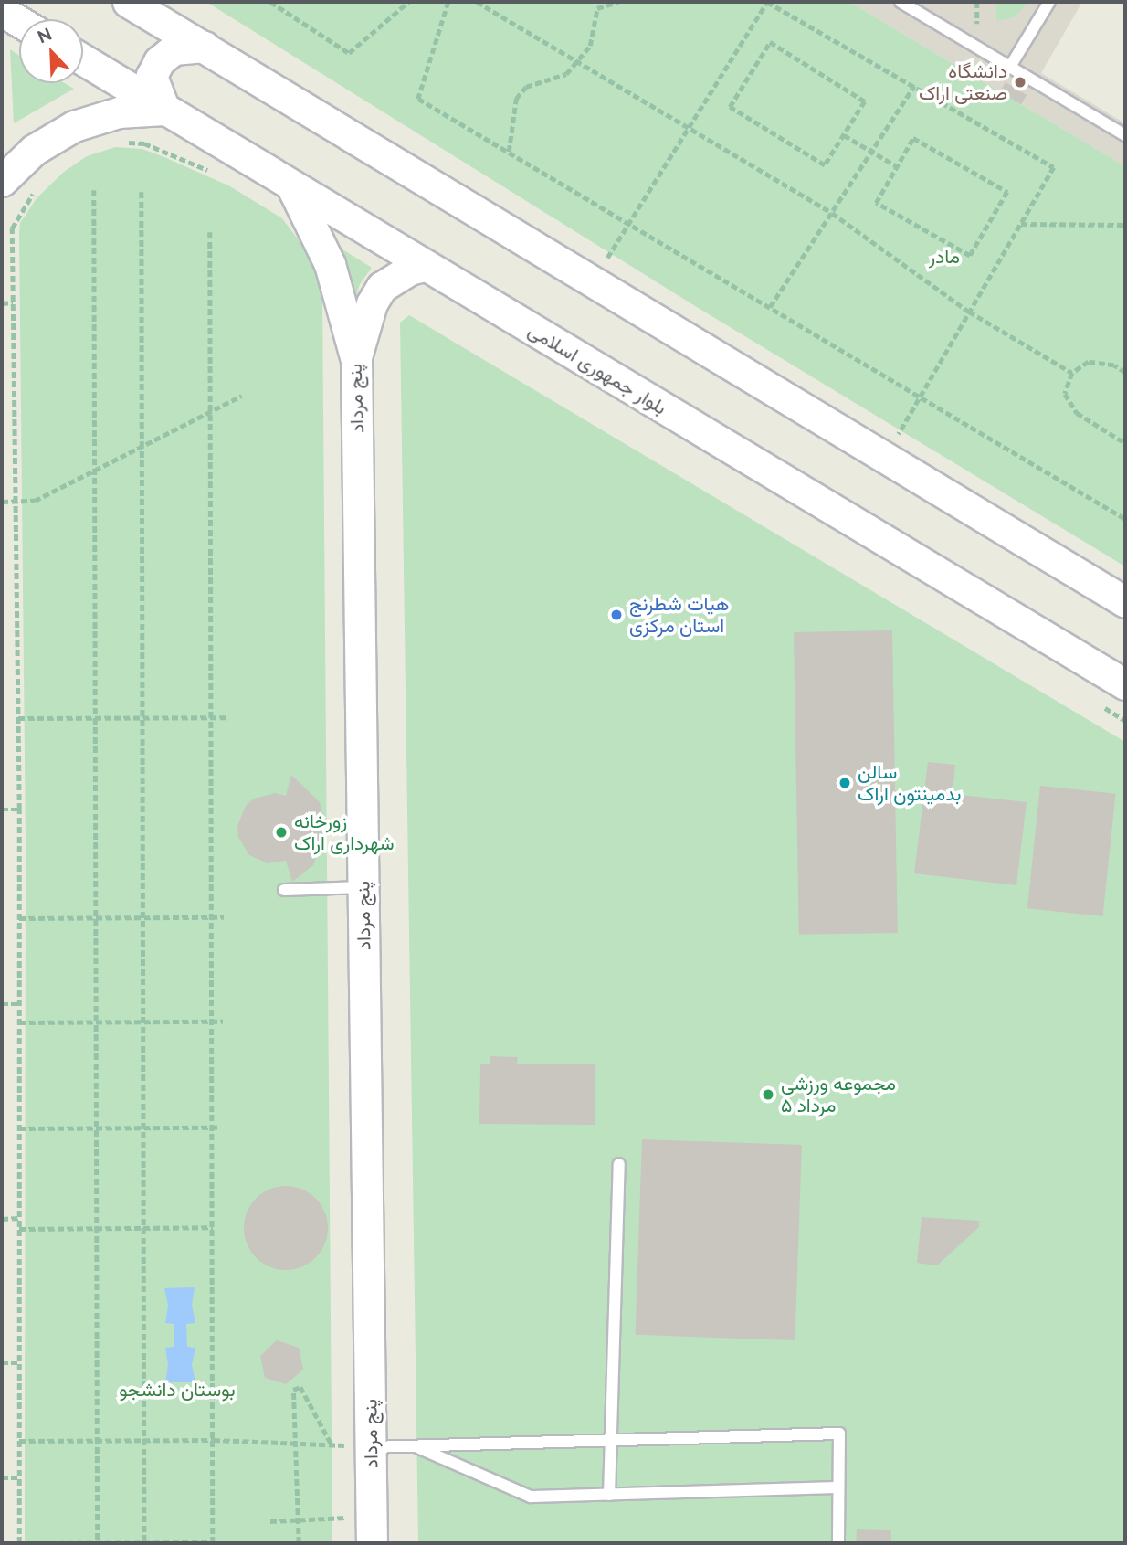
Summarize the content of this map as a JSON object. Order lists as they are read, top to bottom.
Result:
{
  "streets": {
    "main road": ["بلوار جمهوری اسلامی", "پنج مرداد"]
  },
  "crossings": [
    ["بلوار جمهوری اسلامی", "پنج مرداد"]
  ],
  "parks": ["مادر", "بوستان دانشجو"],
  "places": [
    "دانشگاه صنعتی اراک",
    "هیات شطرنج استان مرکزی",
    "سالن بدمینتون اراک",
    "زورخانه شهرداری اراک",
    "مجموعه ورزشی ۵ مرداد"
  ],
  "north": "top left"
}
